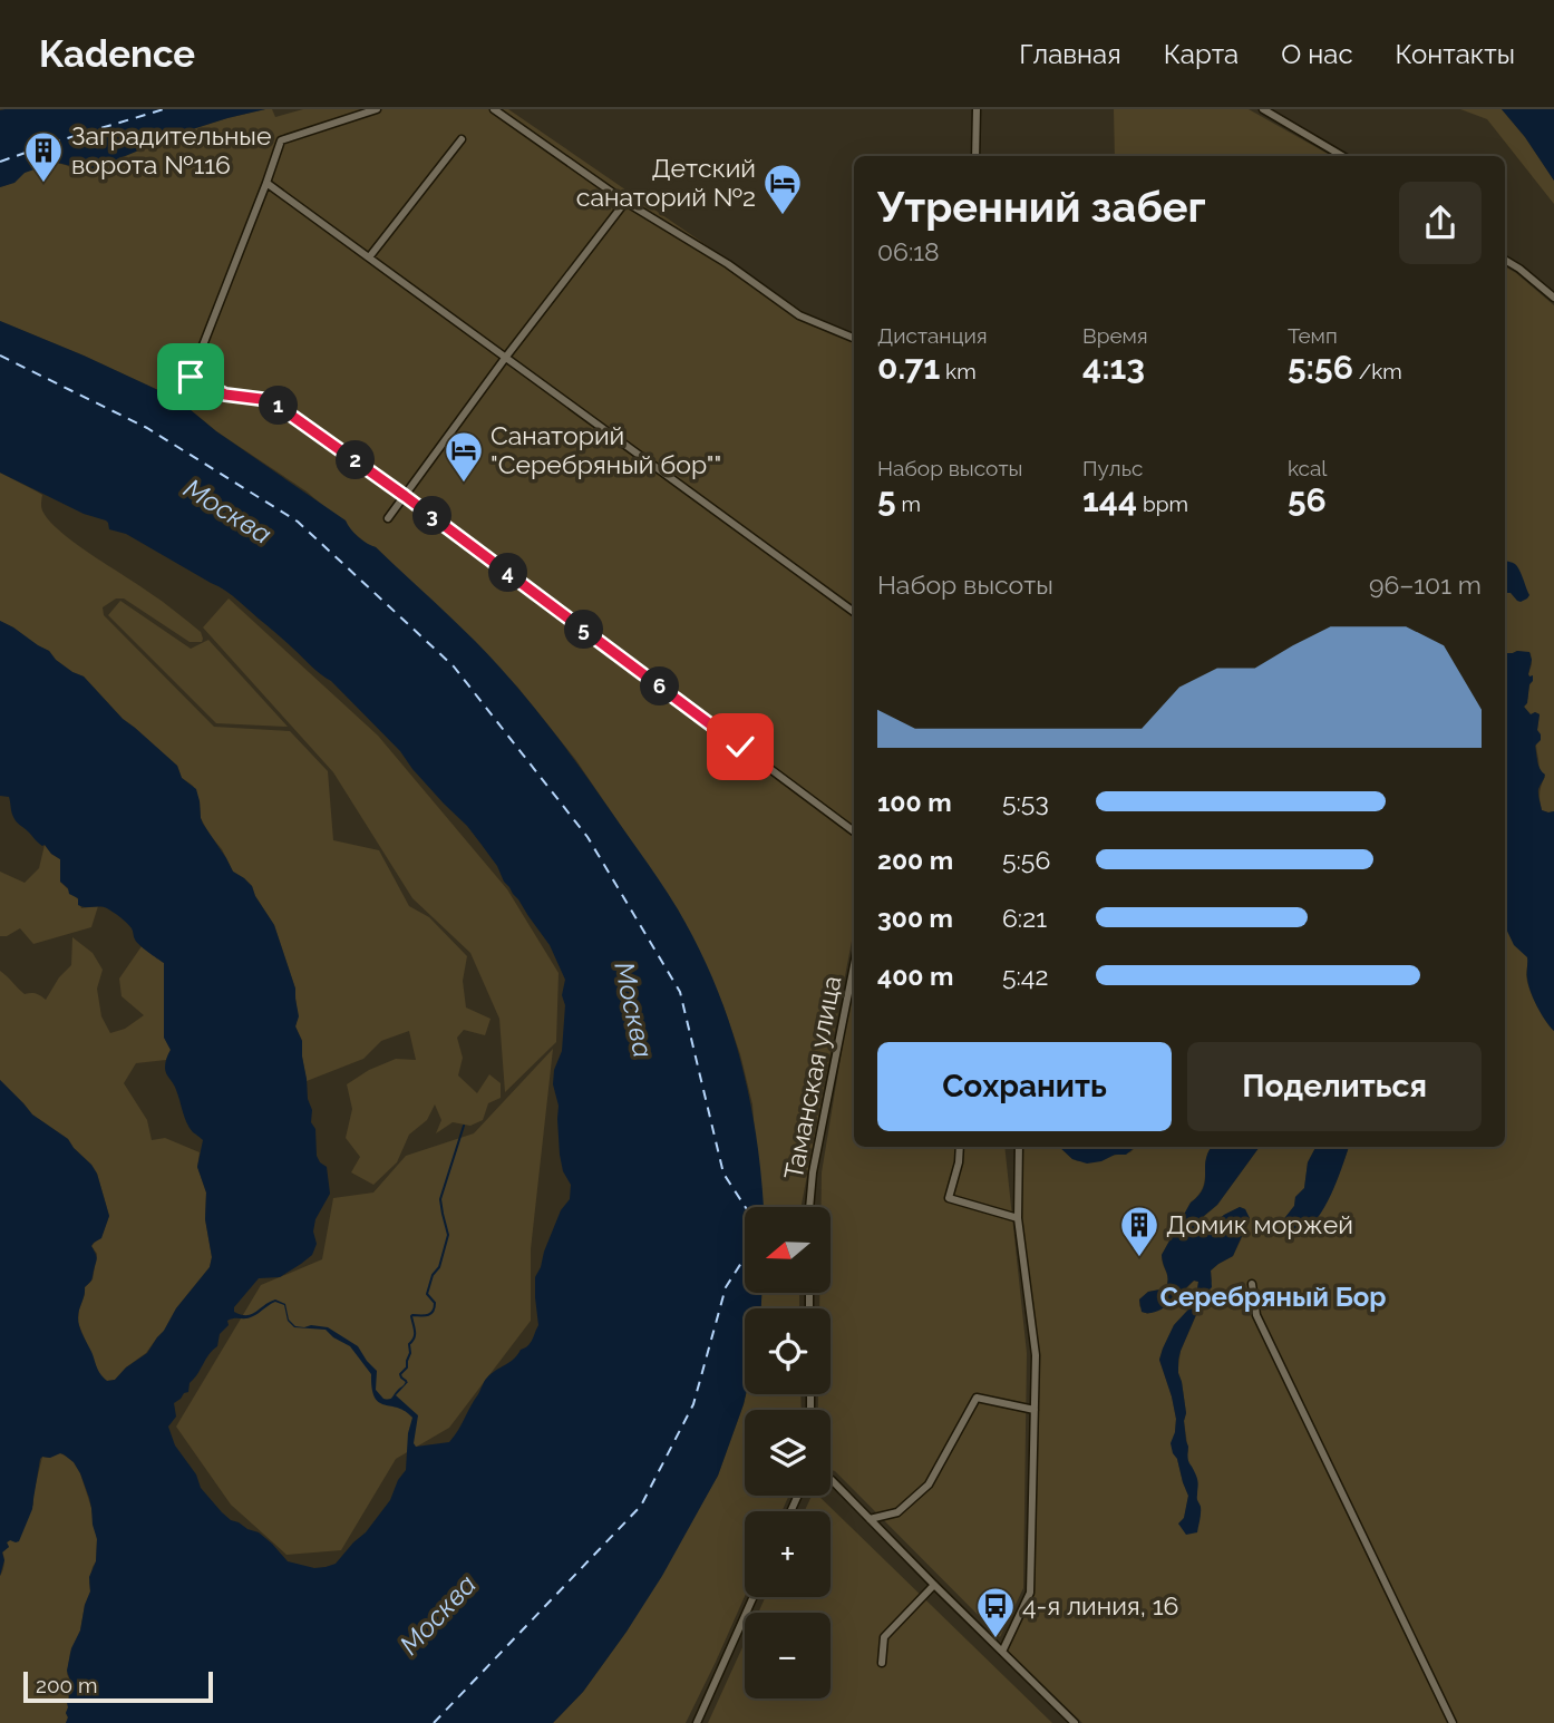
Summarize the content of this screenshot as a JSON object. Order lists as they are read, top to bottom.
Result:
{
  "streets": {
    "street": ["Таманская улица"]
  },
  "districts": ["Серебряный Бор"],
  "water": ["Москва"],
  "places": {
    "building": ["Заградительные ворота №116", "Домик моржей"],
    "hotel": ["Детский санаторий №2", "Санаторий \"Серебряный бор\"\""],
    "bus stop": ["4-я линия, 16"]
  },
  "scale_bar": "200 m",
  "north": "left",
  "page": {
    "header": "Kadence",
    "nav": [
      "Главная",
      "Карта",
      "О нас",
      "Контакты"
    ],
    "heading": ["Утренний забег", "06:18"],
    "stats": [
      ["Дистанция", "0.71 km"],
      ["Время", "4:13"],
      ["Темп", "5:56 /km"],
      ["Набор высоты", "5 m"],
      ["Пульс", "144 bpm"],
      ["kcal", "56"]
    ],
    "pins": [
      "1",
      "2",
      "3",
      "4",
      "5",
      "6"
    ],
    "chart": ["Набор высоты", "96–101 m"],
    "list": [
      {
        "name": "100 m",
        "note": "5:53"
      },
      {
        "name": "200 m",
        "note": "5:56"
      },
      {
        "name": "300 m",
        "note": "6:21"
      },
      {
        "name": "400 m",
        "note": "5:42"
      }
    ],
    "buttons": ["Сохранить", "Поделиться"],
    "map_buttons": ["+", "−"],
    "scale": "200 m"
  }
}
